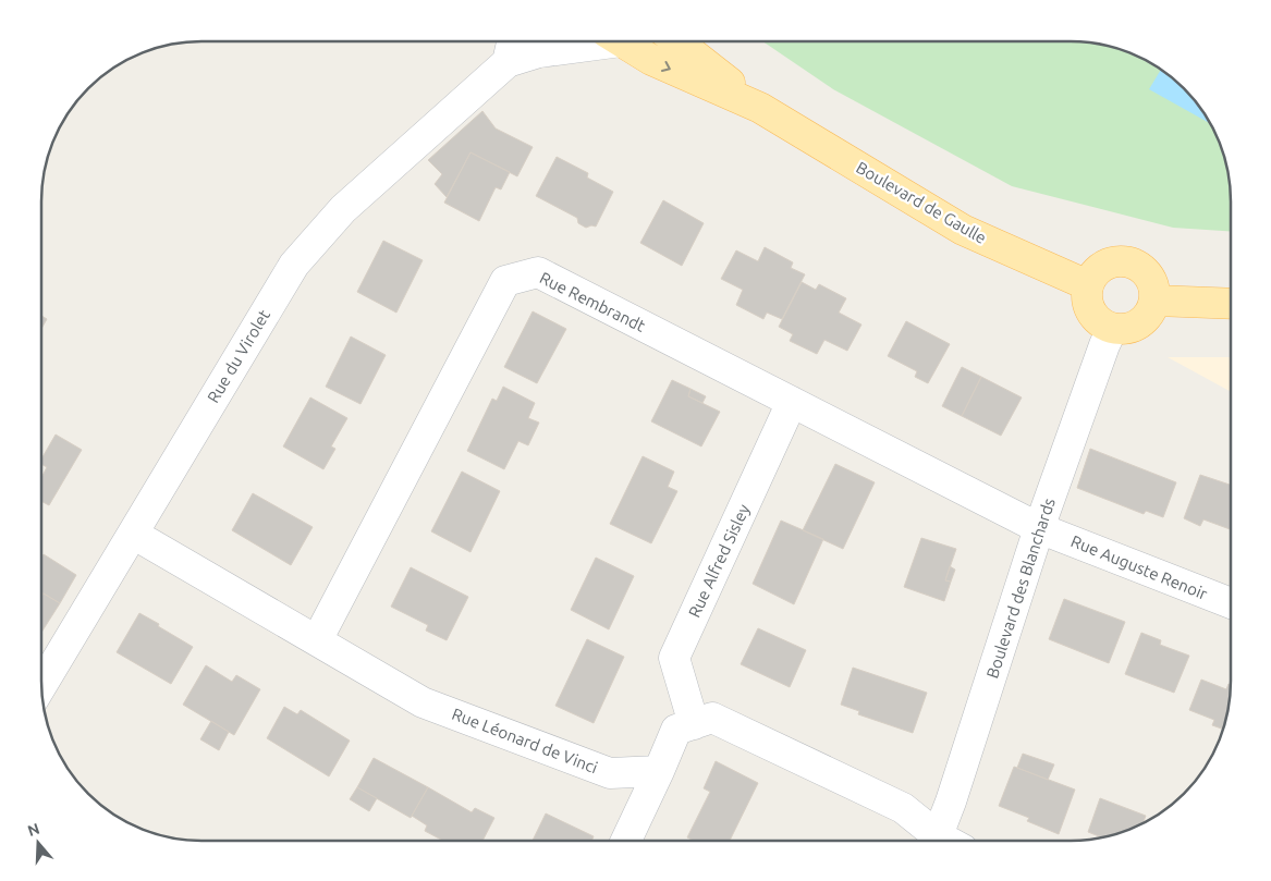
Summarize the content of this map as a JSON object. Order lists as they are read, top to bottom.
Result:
{
  "streets": {
    "main road": ["Boulevard de Gaulle"],
    "street": [
      "Rue Rembrandt",
      "Rue du Virolet",
      "Rue Alfred Sisley",
      "Rue Auguste Renoir",
      "Boulevard des Blanchards",
      "Rue Léonard de Vinci"
    ]
  },
  "crossings": [
    ["Boulevard de Gaulle", "Boulevard des Blanchards"],
    ["Rue Rembrandt", "Rue Alfred Sisley"],
    ["Rue Rembrandt", "Rue Auguste Renoir"],
    ["Rue Rembrandt", "Boulevard des Blanchards"],
    ["Rue Rembrandt", "Rue Léonard de Vinci"],
    ["Rue du Virolet", "Rue Léonard de Vinci"],
    ["Rue Auguste Renoir", "Boulevard des Blanchards"]
  ],
  "north": "top"
}
